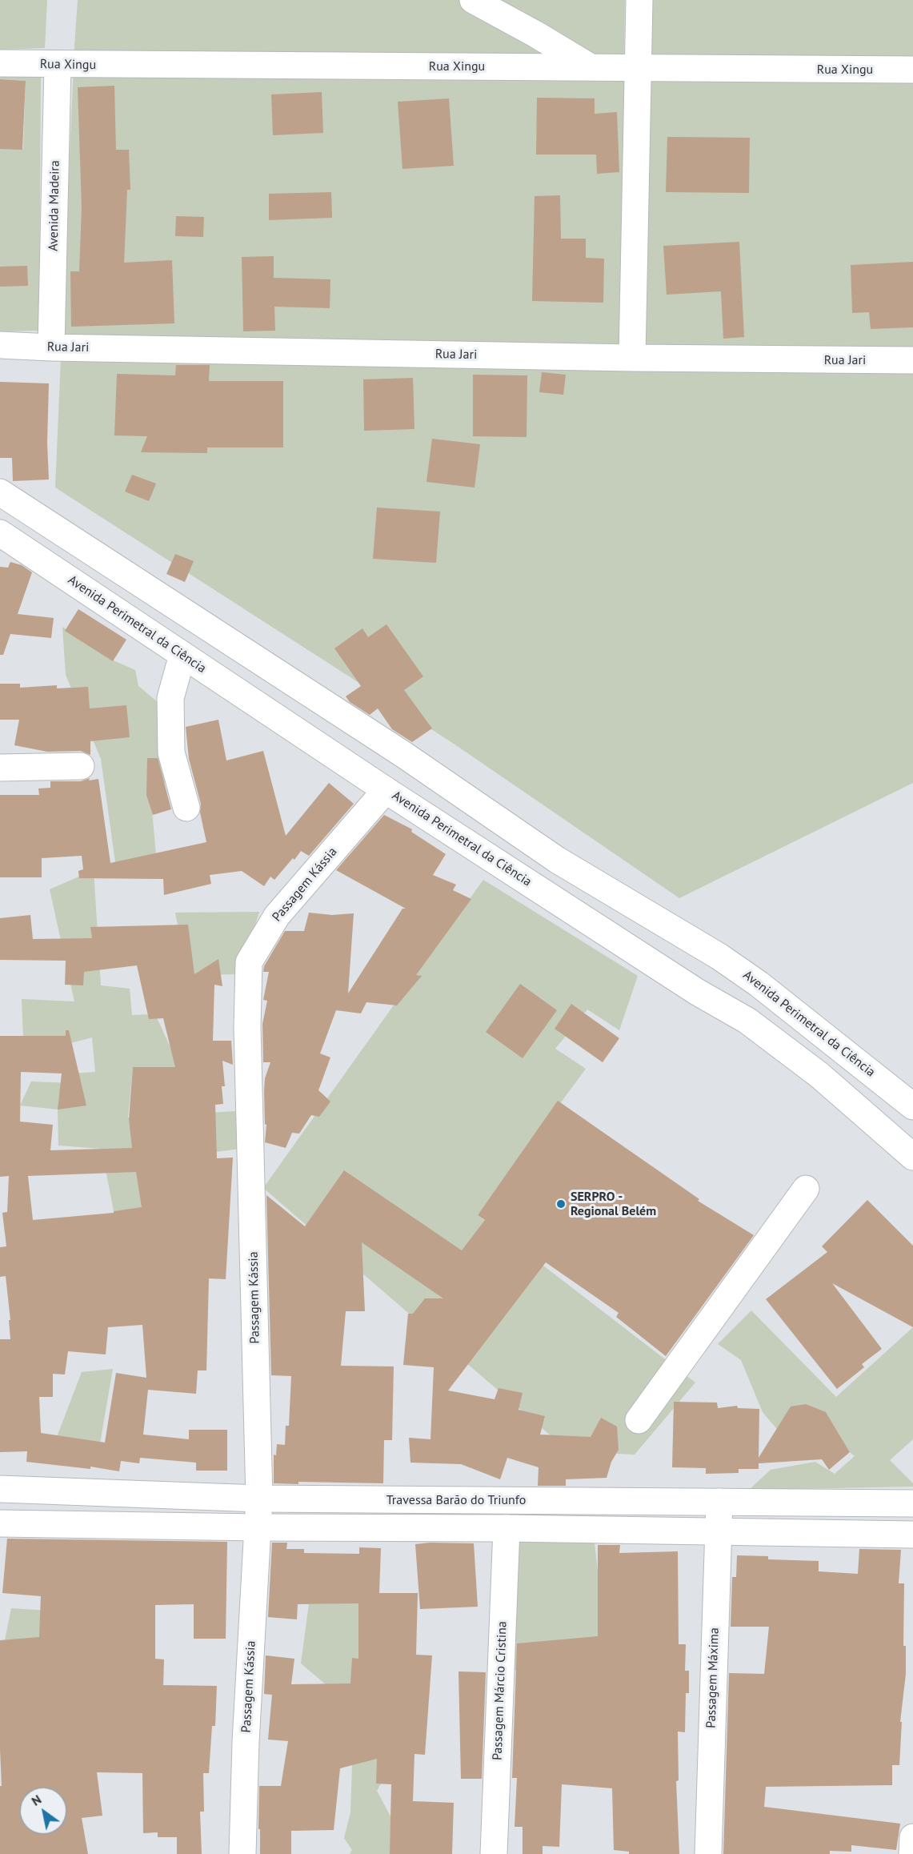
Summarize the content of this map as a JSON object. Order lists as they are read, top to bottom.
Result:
{
  "streets": {
    "street": [
      "Rua Xingu",
      "Avenida Madeira",
      "Rua Jari",
      "Avenida Perimetral da Ciência",
      "Passagem Kássia",
      "Travessa Barão do Triunfo",
      "Passagem Máxima",
      "Passagem Márcio Cristina"
    ]
  },
  "crossings": [
    ["Rua Xingu", "Avenida Madeira"],
    ["Avenida Madeira", "Rua Jari"],
    ["Avenida Perimetral da Ciência", "Passagem Kássia"],
    ["Passagem Kássia", "Travessa Barão do Triunfo"],
    ["Travessa Barão do Triunfo", "Passagem Máxima"],
    ["Travessa Barão do Triunfo", "Passagem Márcio Cristina"]
  ],
  "places": ["SERPRO - Regional Belém"],
  "north": "top left"
}
